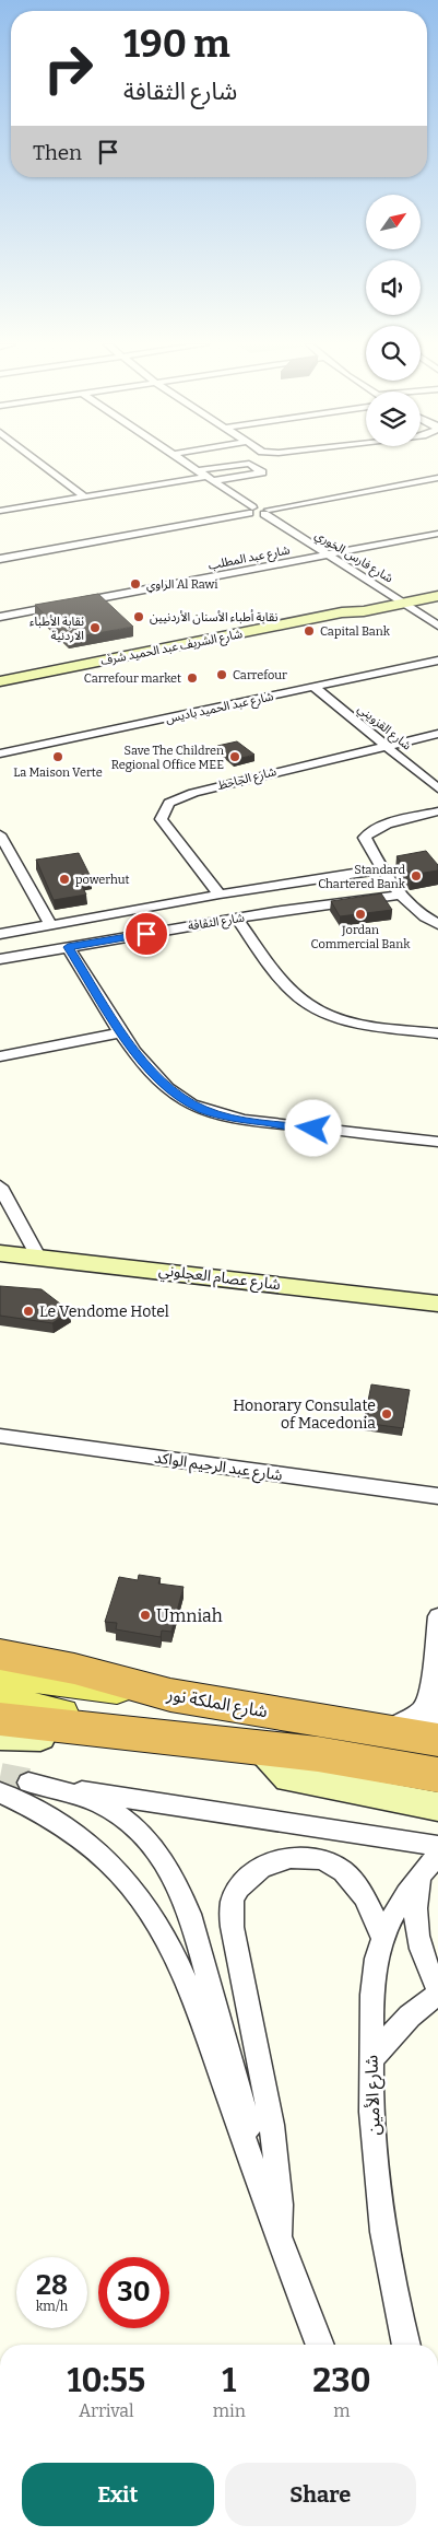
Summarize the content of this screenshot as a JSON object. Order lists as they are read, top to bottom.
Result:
{
  "streets": {
    "highway": ["شارع الملكة نور"],
    "street": [
      "شارع فارس الخوري",
      "شارع عبد المطلب",
      "شارع الشريف عبد الحميد شرف",
      "شارع عبد الحميد باديس",
      "شارع القزويني",
      "شارع الجاحظ",
      "شارع الثقافة",
      "شارع عصام العجلوني",
      "شارع عبد الرحيم الواكد",
      "شارع الأمين"
    ]
  },
  "crossings": [
    ["شارع فارس الخوري", "شارع عبد المطلب"],
    ["شارع فارس الخوري", "شارع الشريف عبد الحميد شرف"],
    ["شارع عبد الحميد باديس", "شارع القزويني"],
    ["شارع القزويني", "شارع الجاحظ"],
    ["شارع الجاحظ", "شارع الثقافة"]
  ],
  "places": [
    "الراوي Al Rawi",
    "نقابة أطباء الأسنان الأردنيين",
    "نقابة الأطباء الاردنية",
    "Capital Bank",
    "Carrefour",
    "Carrefour market",
    "La Maison Verte",
    "Save The Children Regional Office MEE",
    "Standard Chartered Bank",
    "powerhut",
    "Jordan Commercial Bank",
    "Le Vendome Hotel",
    "Honorary Consulate of Macedonia",
    "Umniah"
  ],
  "north": "top right",
  "page": {
    "turn": ["190 m", "شارع الثقافة"],
    "then": "Then",
    "speed": "28 km/h",
    "limit": "30",
    "eta": [
      "10:55",
      "Arrival",
      "1",
      "min",
      "230",
      "m"
    ],
    "buttons": ["Exit", "Share"]
  }
}
